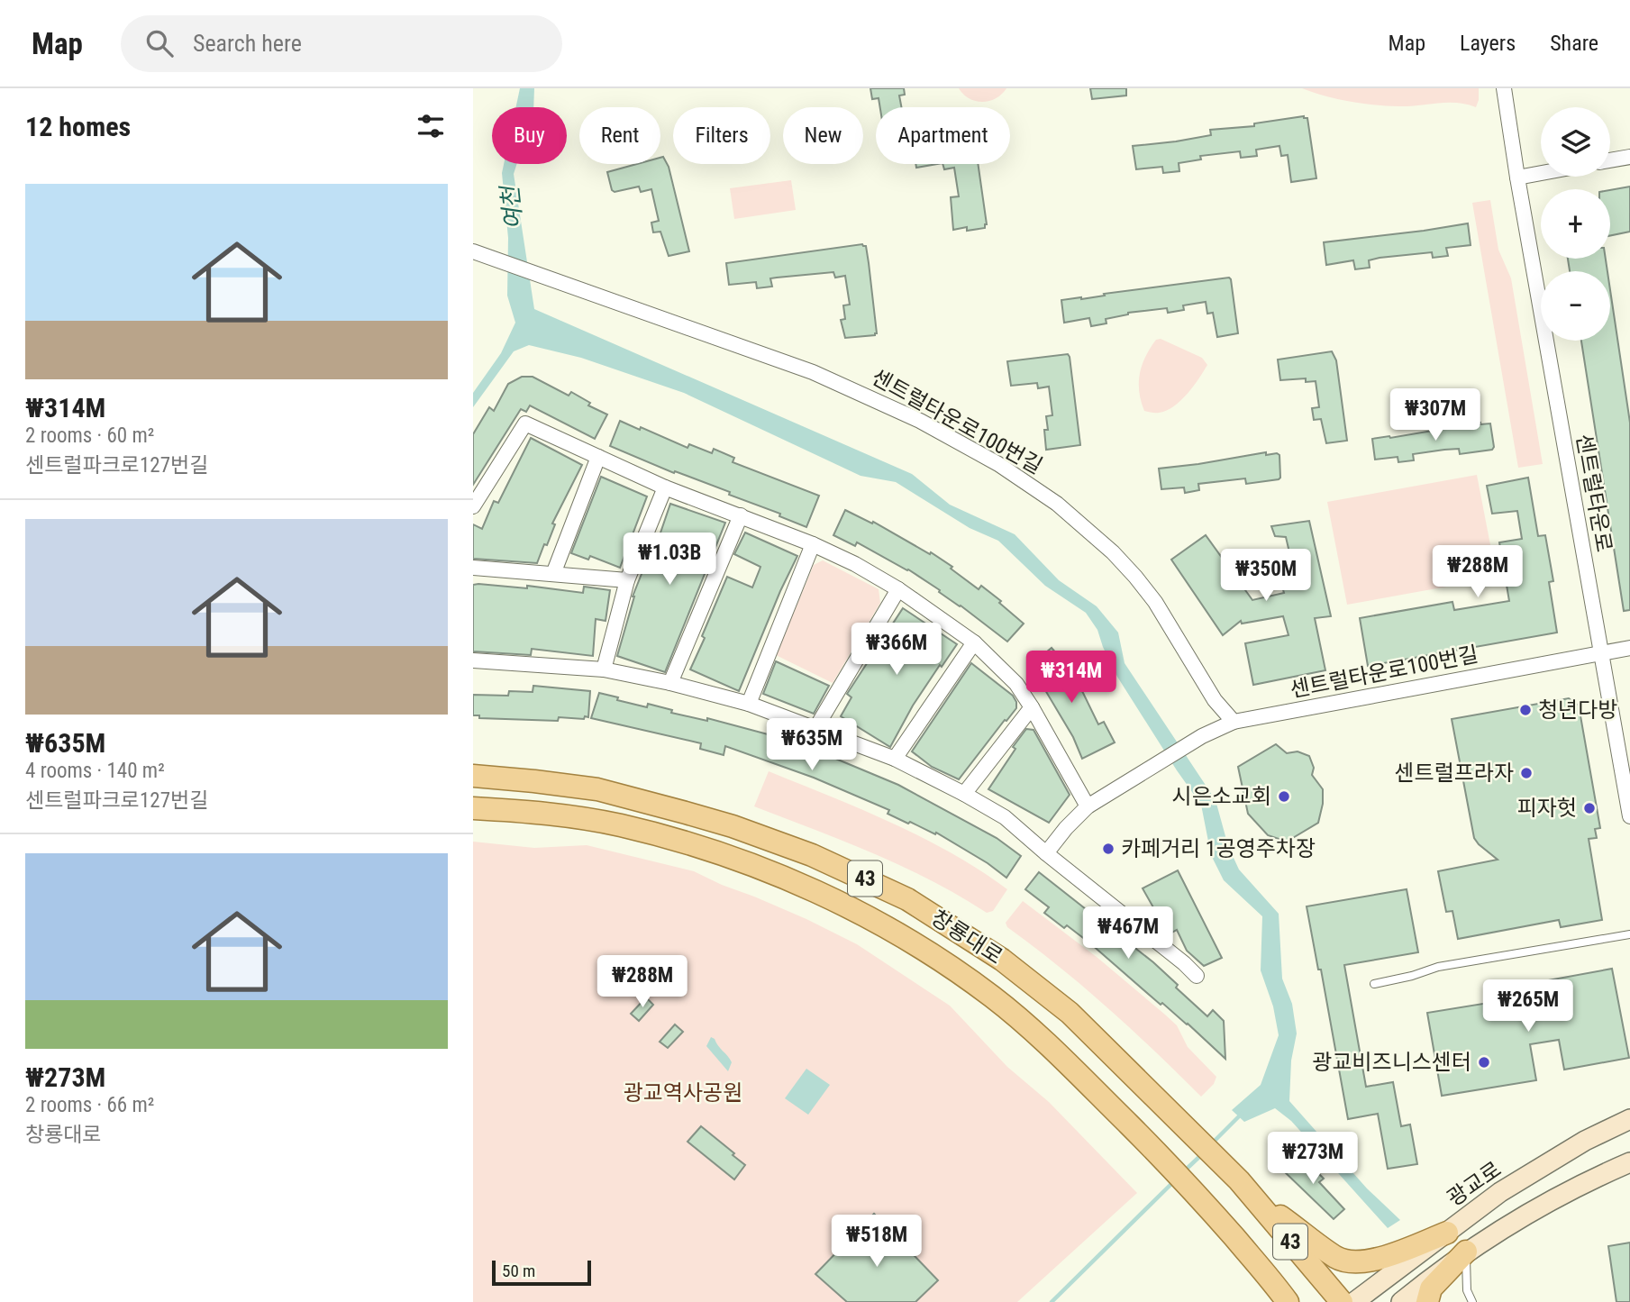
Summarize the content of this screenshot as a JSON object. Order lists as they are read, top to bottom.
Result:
{
  "streets": {
    "main road": ["43", "창룡대로", "광교로"],
    "street": ["센트럴타운로100번길", "센트럴타운로"]
  },
  "crossings": [
    ["센트럴타운로100번길", "센트럴타운로"]
  ],
  "water": ["여천"],
  "parks": ["광교역사공원"],
  "places": [
    "청년다방",
    "센트럴프라자",
    "시은소교회",
    "피자헛",
    "카페거리 1공영주차장",
    "광교비즈니스센터"
  ],
  "scale_bar": "50 m",
  "page": {
    "header": "Map",
    "search": "Search here",
    "nav": ["Map", "Layers", "Share"],
    "heading": "12 homes",
    "map_buttons": ["+", "−"],
    "chip": [
      "Buy",
      "Rent",
      "Filters",
      "New",
      "Apartment"
    ],
    "list": [
      {
        "name": "₩314M",
        "note": "2 rooms · 60 m² · 센트럴파크로127번길"
      },
      {
        "name": "₩635M",
        "note": "4 rooms · 140 m² · 센트럴파크로127번길"
      },
      {
        "name": "₩273M",
        "note": "2 rooms · 66 m² · 창룡대로"
      }
    ],
    "price": [
      "₩307M",
      "₩1.03B",
      "₩288M",
      "₩350M",
      "₩366M",
      "₩314M",
      "₩635M",
      "₩467M",
      "₩288M",
      "₩265M",
      "₩273M",
      "₩518M"
    ],
    "scale": "50 m"
  }
}
